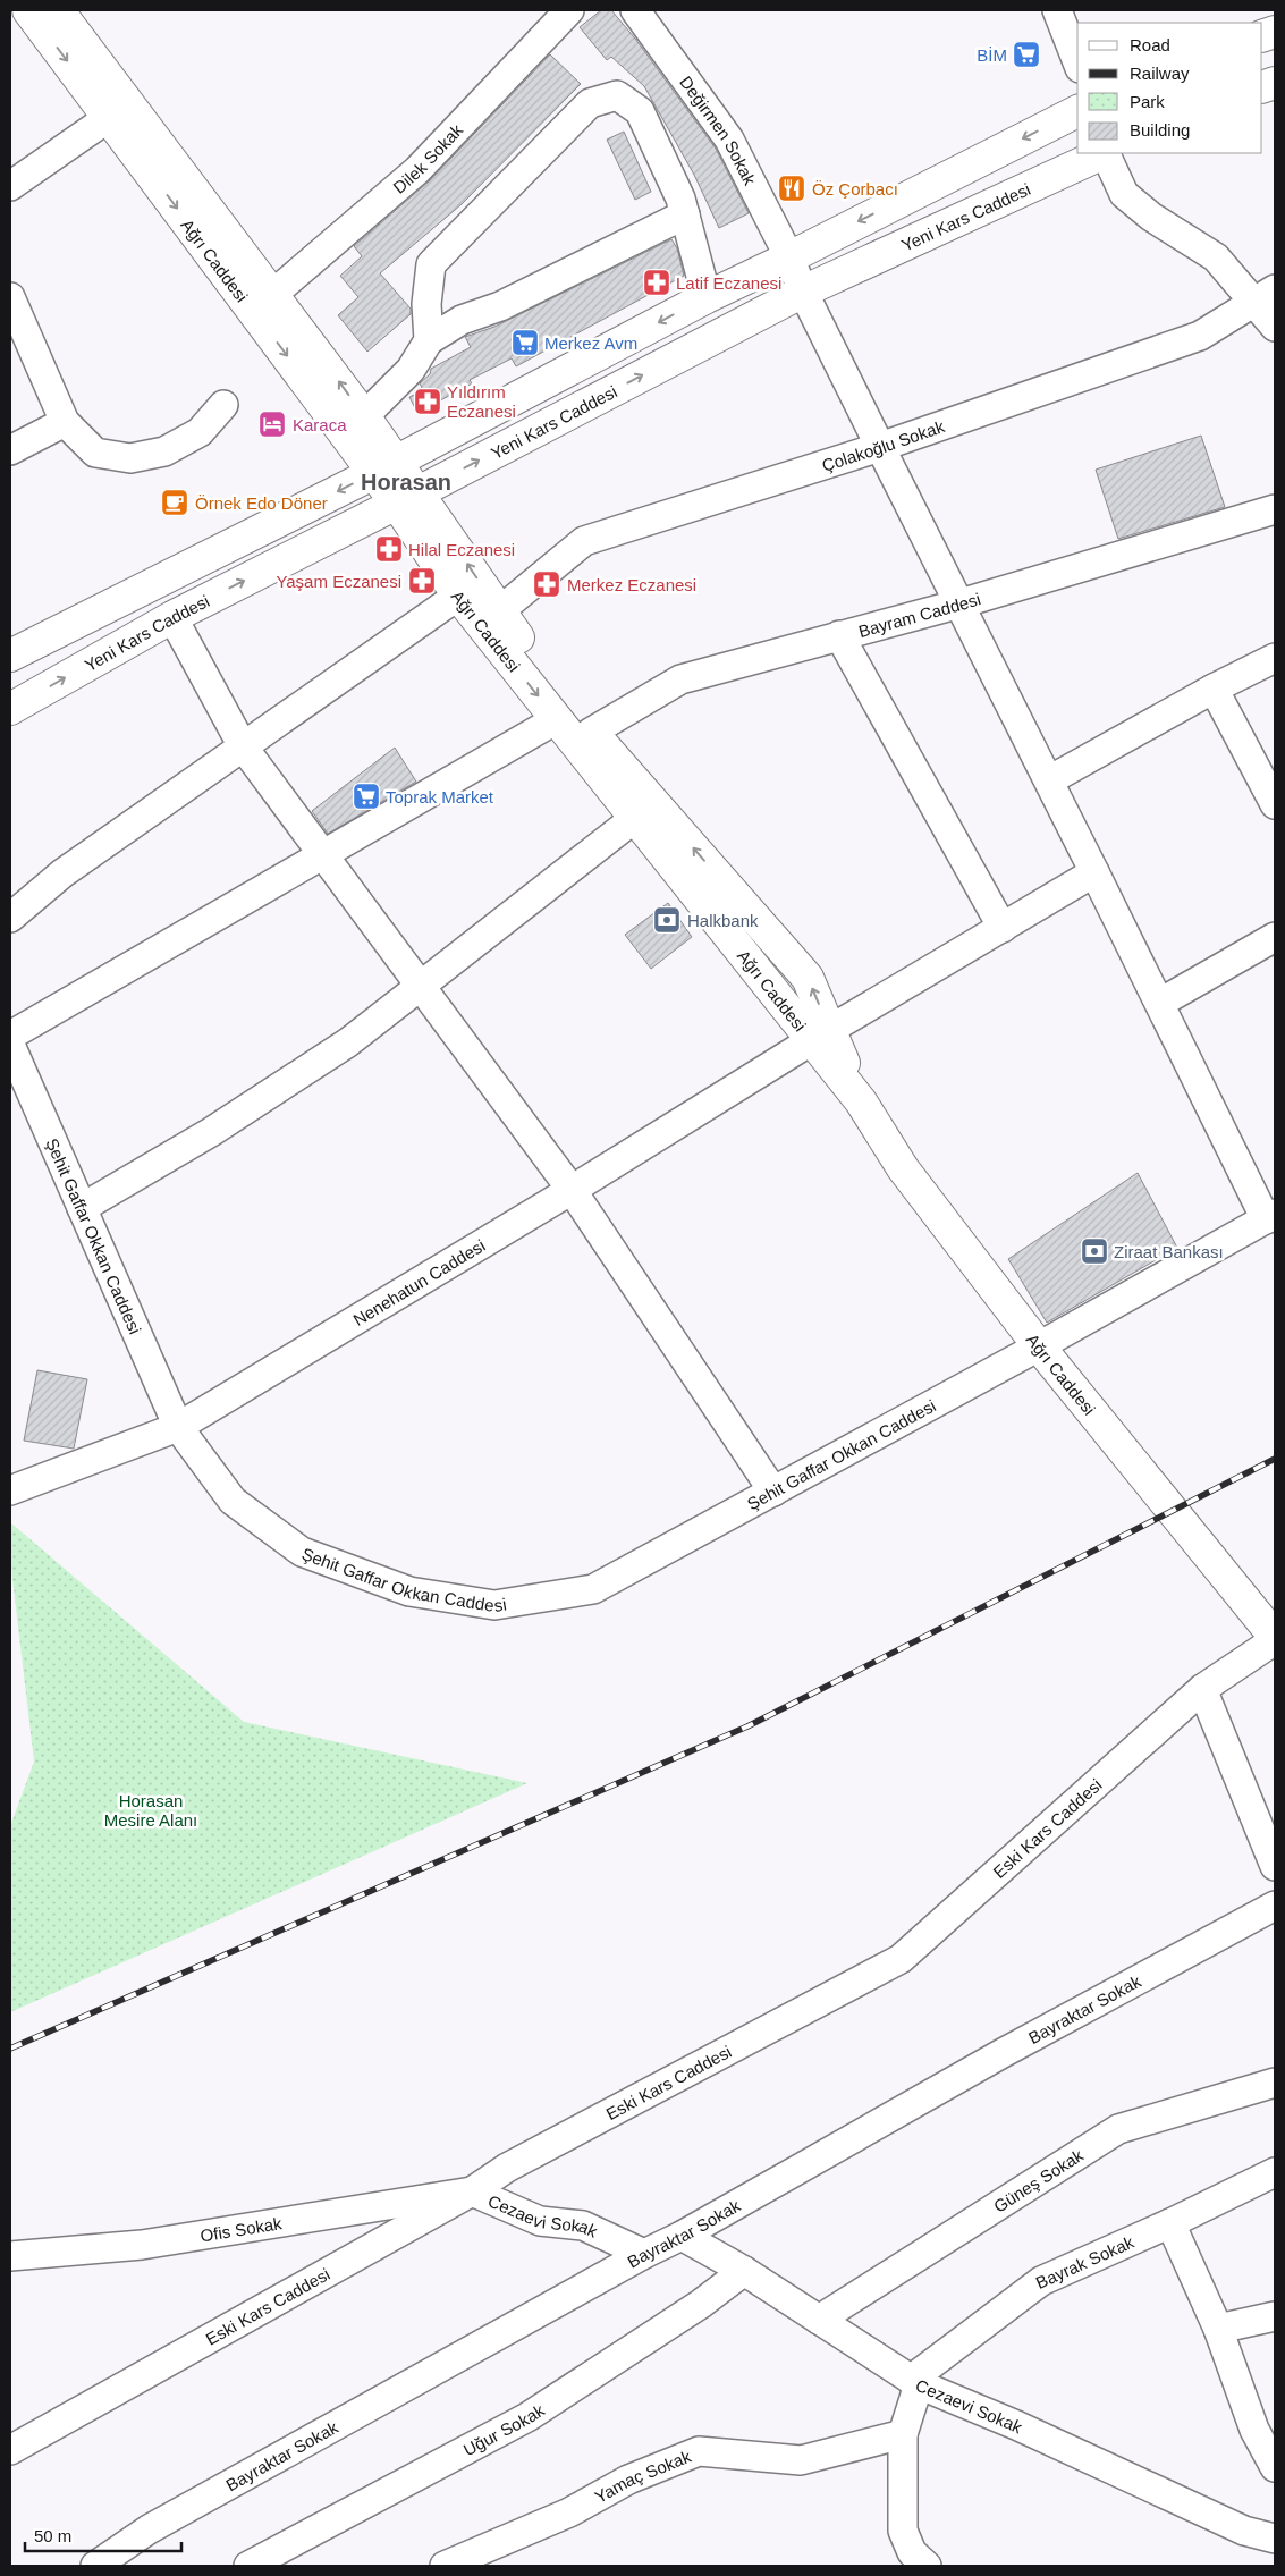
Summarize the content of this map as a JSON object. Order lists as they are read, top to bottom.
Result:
{
  "streets": {
    "main road": ["Yeni Kars Caddesi", "Ağrı Caddesi"],
    "street": [
      "Değirmen Sokak",
      "Dilek Sokak",
      "Çolakoğlu Sokak",
      "Bayram Caddesi",
      "Şehit Gaffar Okkan Caddesi",
      "Nenehatun Caddesi",
      "Eski Kars Caddesi",
      "Bayraktar Sokak",
      "Güneş Sokak",
      "Cezaevi Sokak",
      "Ofis Sokak",
      "Bayrak Sokak",
      "Uğur Sokak",
      "Yamaç Sokak"
    ]
  },
  "crossings": [
    ["Değirmen Sokak", "Yeni Kars Caddesi"],
    ["Değirmen Sokak", "Çolakoğlu Sokak"],
    ["Değirmen Sokak", "Bayram Caddesi"],
    ["Değirmen Sokak", "Şehit Gaffar Okkan Caddesi"],
    ["Değirmen Sokak", "Nenehatun Caddesi"],
    ["Dilek Sokak", "Ağrı Caddesi"],
    ["Yeni Kars Caddesi", "Ağrı Caddesi"],
    ["Ağrı Caddesi", "Çolakoğlu Sokak"],
    ["Ağrı Caddesi", "Bayram Caddesi"],
    ["Ağrı Caddesi", "Şehit Gaffar Okkan Caddesi"],
    ["Ağrı Caddesi", "Nenehatun Caddesi"],
    ["Ağrı Caddesi", "Eski Kars Caddesi"],
    ["Şehit Gaffar Okkan Caddesi", "Nenehatun Caddesi"],
    ["Eski Kars Caddesi", "Cezaevi Sokak"],
    ["Eski Kars Caddesi", "Ofis Sokak"],
    ["Bayraktar Sokak", "Cezaevi Sokak"],
    ["Güneş Sokak", "Cezaevi Sokak"],
    ["Cezaevi Sokak", "Ofis Sokak"],
    ["Cezaevi Sokak", "Bayrak Sokak"],
    ["Cezaevi Sokak", "Uğur Sokak"]
  ],
  "districts": ["Horasan"],
  "parks": ["Horasan Mesire Alanı"],
  "places": {
    "supermarket": ["BİM", "Merkez Avm", "Toprak Market"],
    "restaurant": ["Öz Çorbacı"],
    "pharmacy": [
      "Latif Eczanesi",
      "Yıldırım Eczanesi",
      "Hilal Eczanesi",
      "Yaşam Eczanesi",
      "Merkez Eczanesi"
    ],
    "hotel": ["Karaca"],
    "cafe": ["Örnek Edo Döner"],
    "bank": ["Halkbank", "Ziraat Bankası"]
  },
  "legend": [
    "Road",
    "Railway",
    "Park",
    "Building"
  ],
  "scale_bar": "50 m"
}
